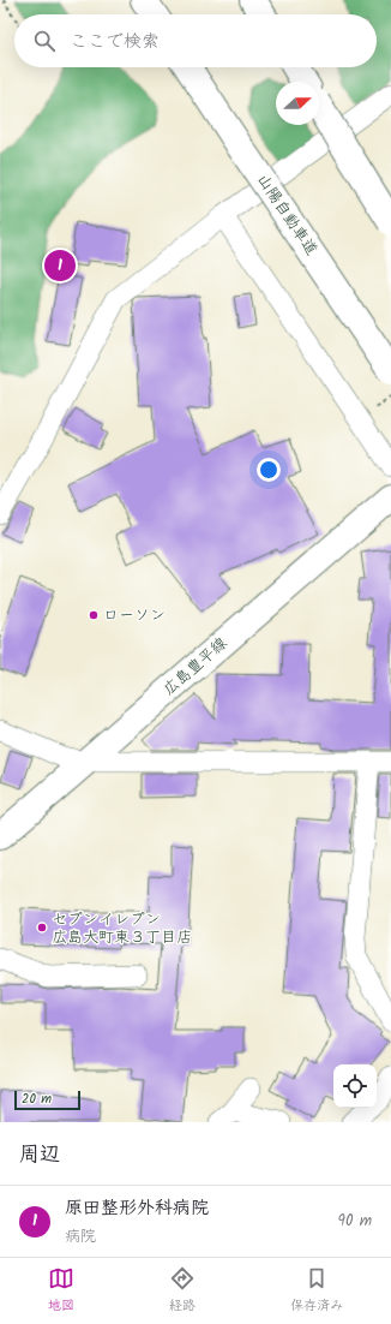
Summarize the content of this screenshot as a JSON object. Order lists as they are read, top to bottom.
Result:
{
  "streets": {
    "main road": ["山陽自動車道", "広島豊平線"]
  },
  "places": ["ローソン", "セブンイレブン 広島大町東３丁目店"],
  "scale_bar": "20 m",
  "north": "right",
  "page": {
    "search": "ここで検索",
    "pins": "1",
    "scale": "20 m",
    "heading": "周辺",
    "list": [
      {
        "mark": "1",
        "name": "原田整形外科病院",
        "note": "病院",
        "value": "90 m"
      }
    ],
    "nav": ["地図", "経路", "保存済み"]
  }
}
